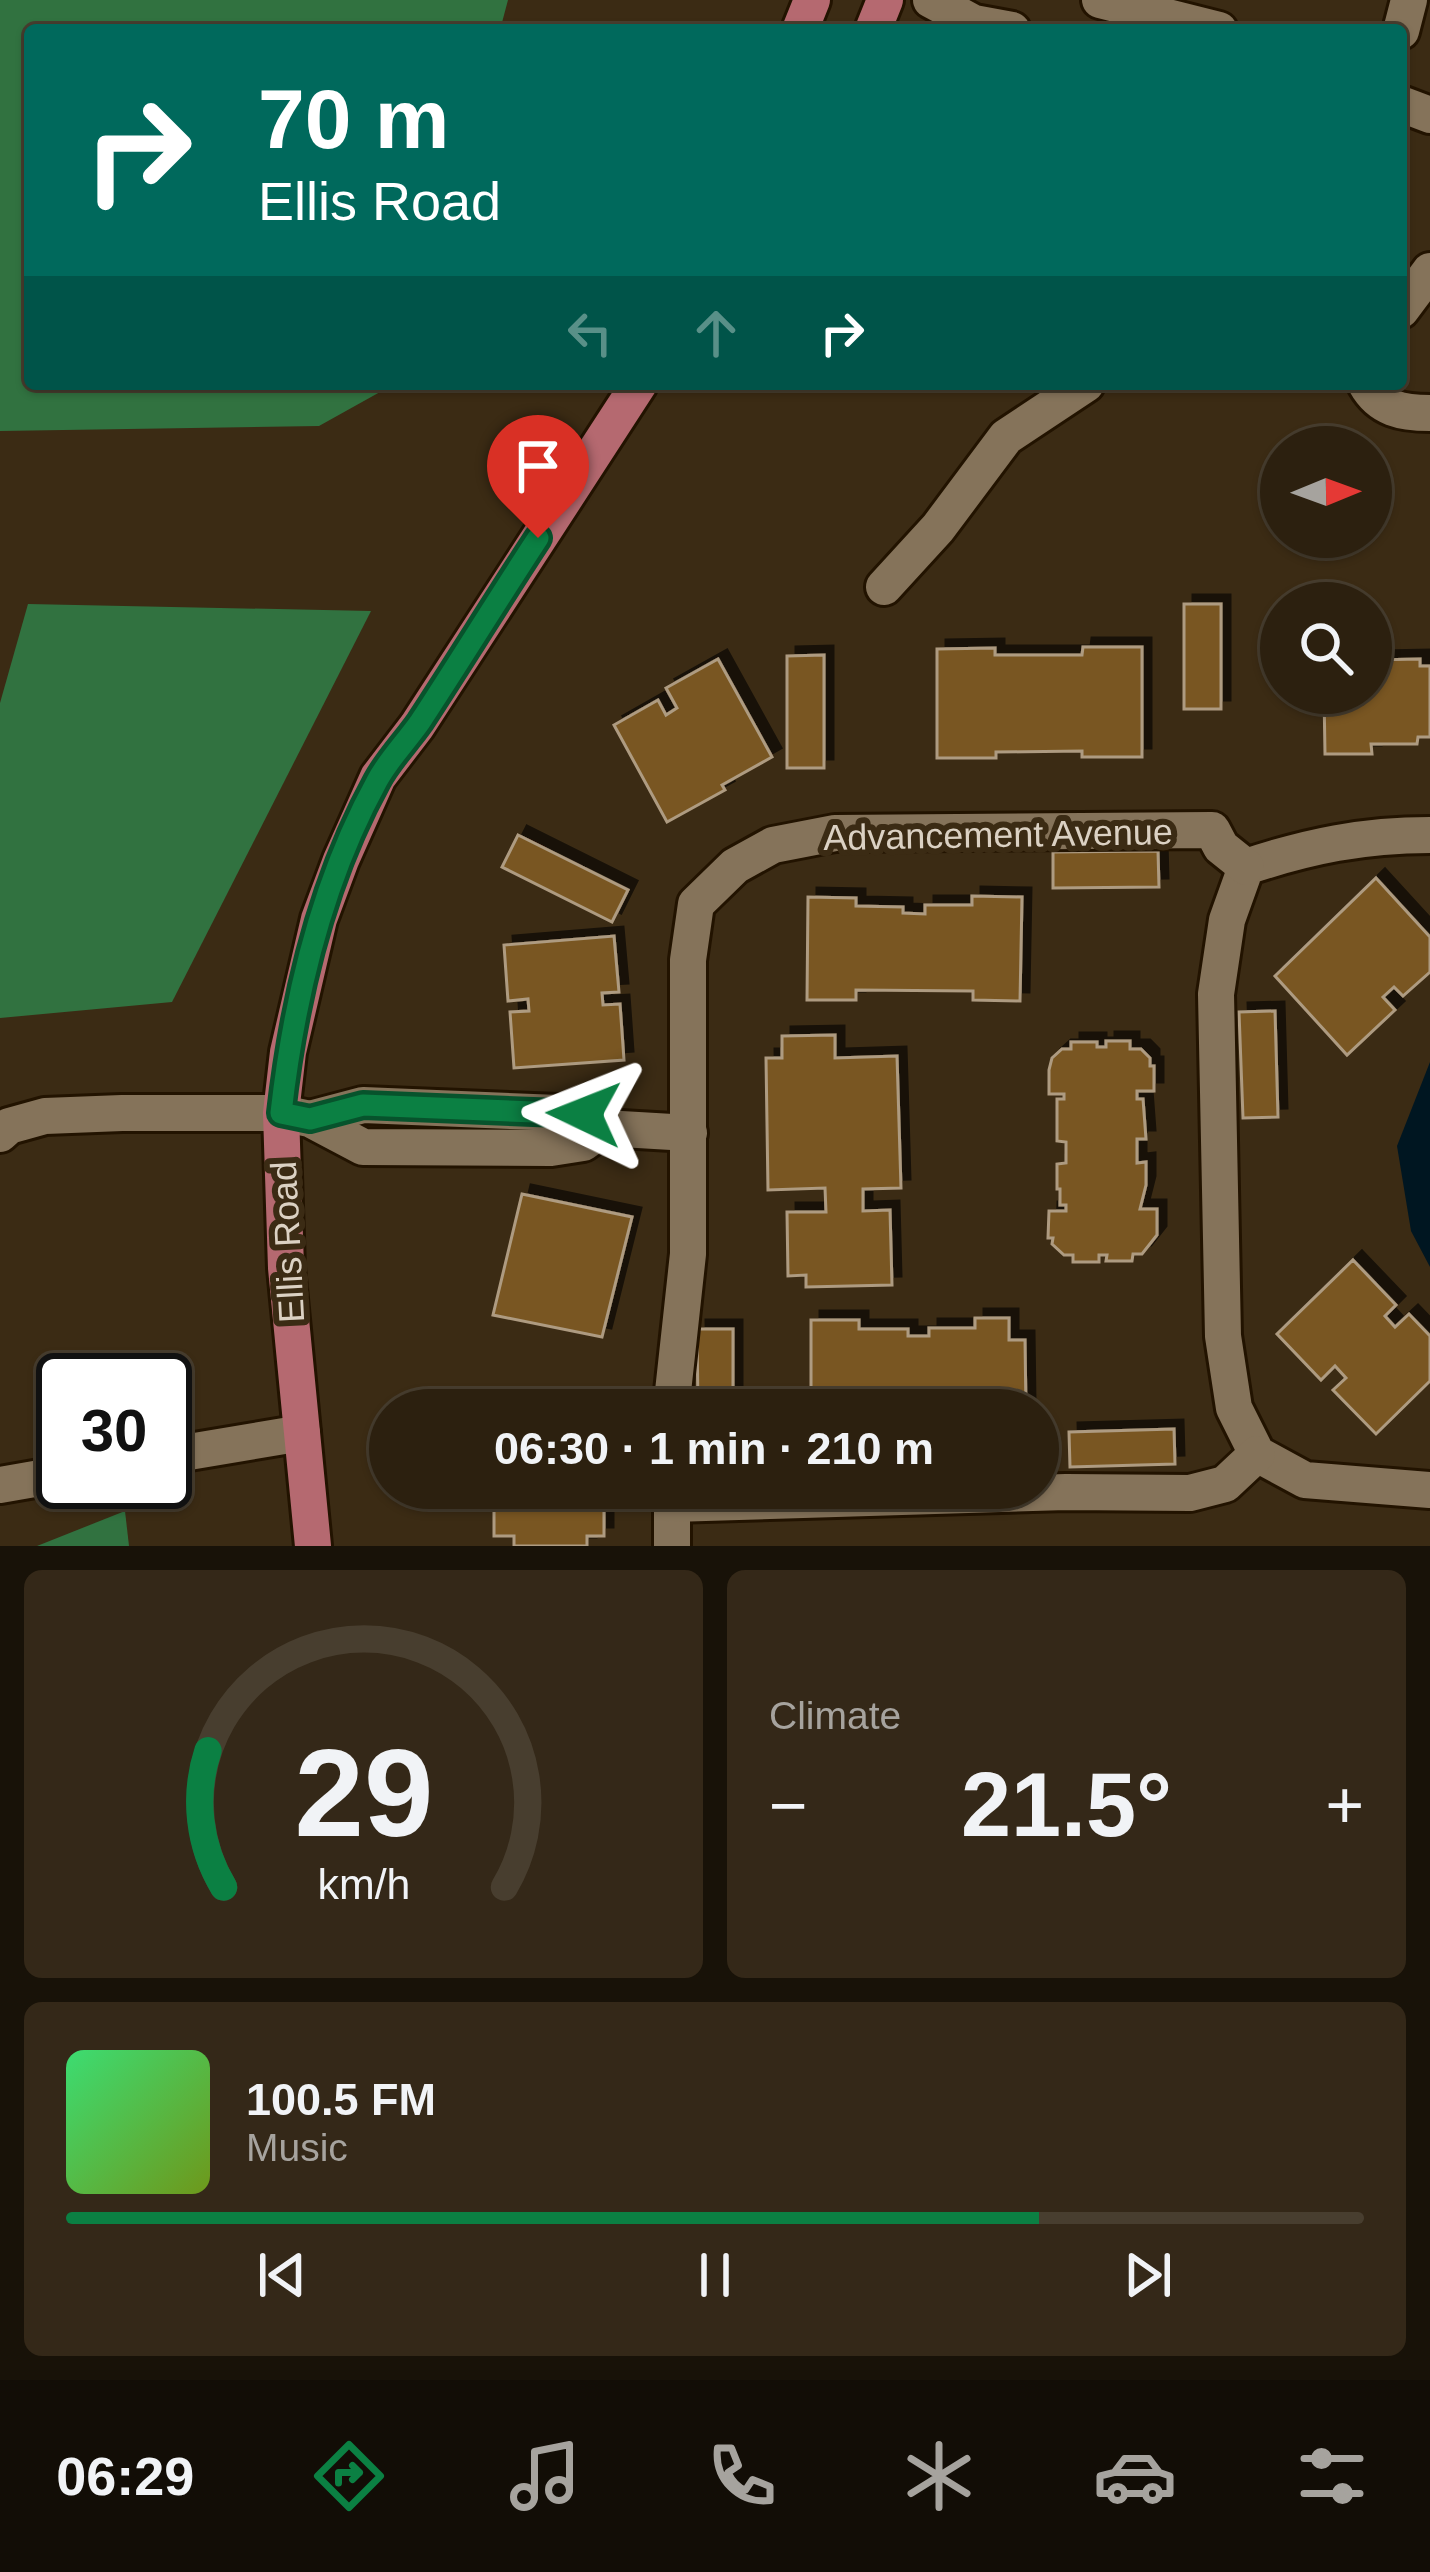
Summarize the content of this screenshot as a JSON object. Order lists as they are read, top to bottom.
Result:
{
  "streets": {
    "main road": ["Ellis Road"],
    "street": ["Advancement Avenue"]
  },
  "north": "right",
  "page": {
    "turn": ["70 m", "Ellis Road"],
    "limit": "30",
    "trip": "06:30 · 1 min · 210 m",
    "tile": "Climate",
    "heat": ["−", "21.5°", "+"],
    "song": ["100.5 FM", "Music"],
    "tabs": "06:29",
    "gauge": ["29", "km/h"]
  }
}
